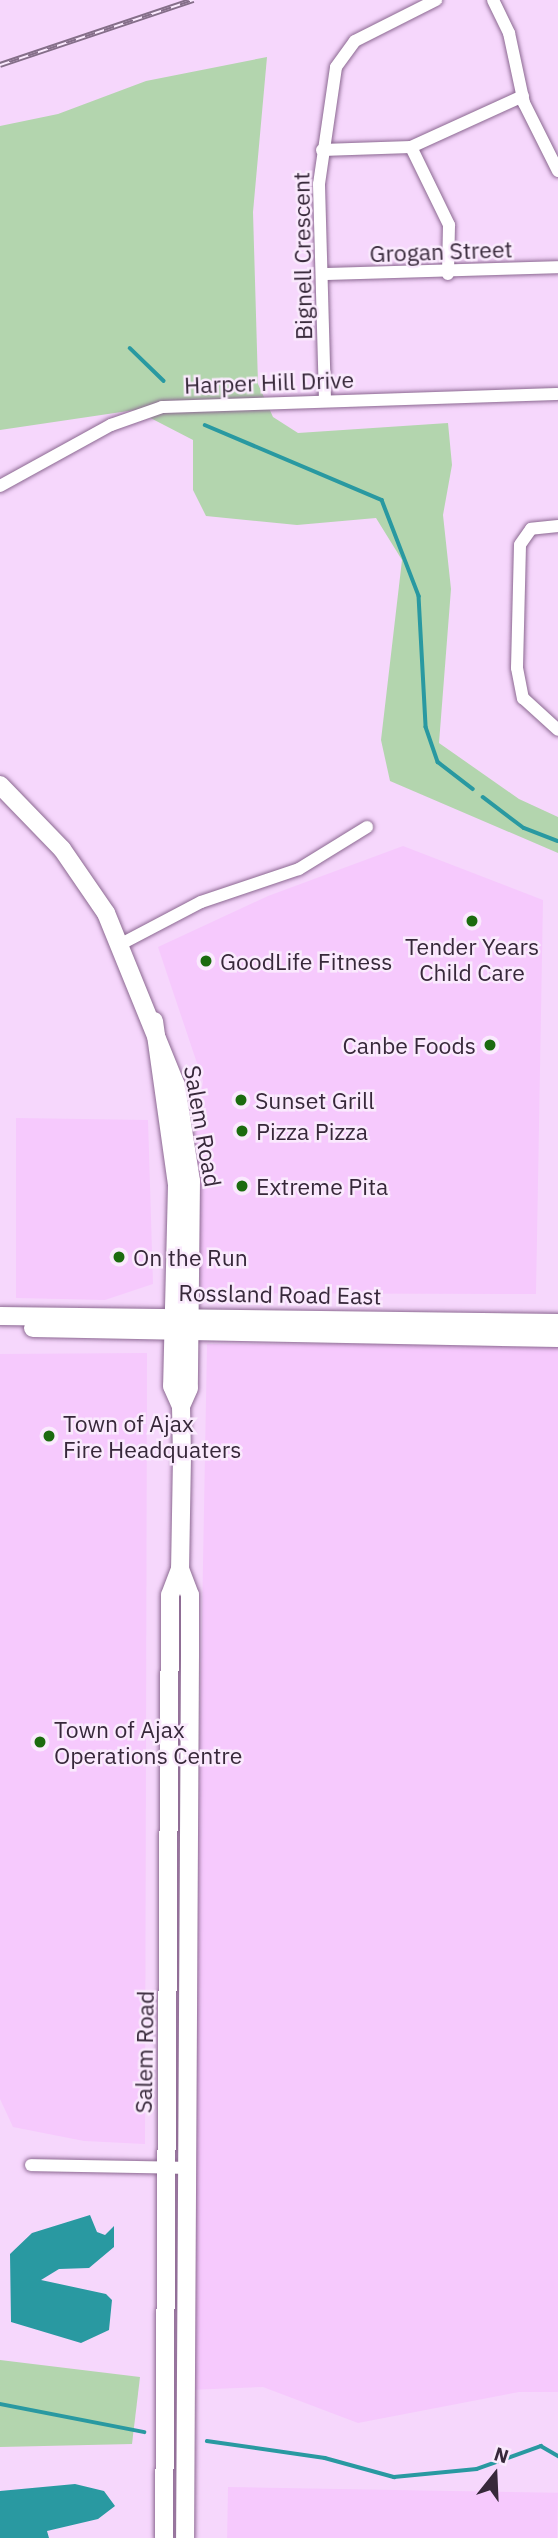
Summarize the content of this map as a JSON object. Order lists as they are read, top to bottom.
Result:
{
  "streets": {
    "main road": ["Salem Road", "Rossland Road East"],
    "street": ["Grogan Street", "Bignell Crescent", "Harper Hill Drive"]
  },
  "crossings": [
    ["Grogan Street", "Bignell Crescent"],
    ["Bignell Crescent", "Harper Hill Drive"],
    ["Salem Road", "Rossland Road East"]
  ],
  "places": [
    "Tender Years Child Care",
    "GoodLife Fitness",
    "Canbe Foods",
    "Sunset Grill",
    "Pizza Pizza",
    "Extreme Pita",
    "On the Run",
    "Town of Ajax Fire Headquaters",
    "Town of Ajax Operations Centre"
  ],
  "north": "top"
}
